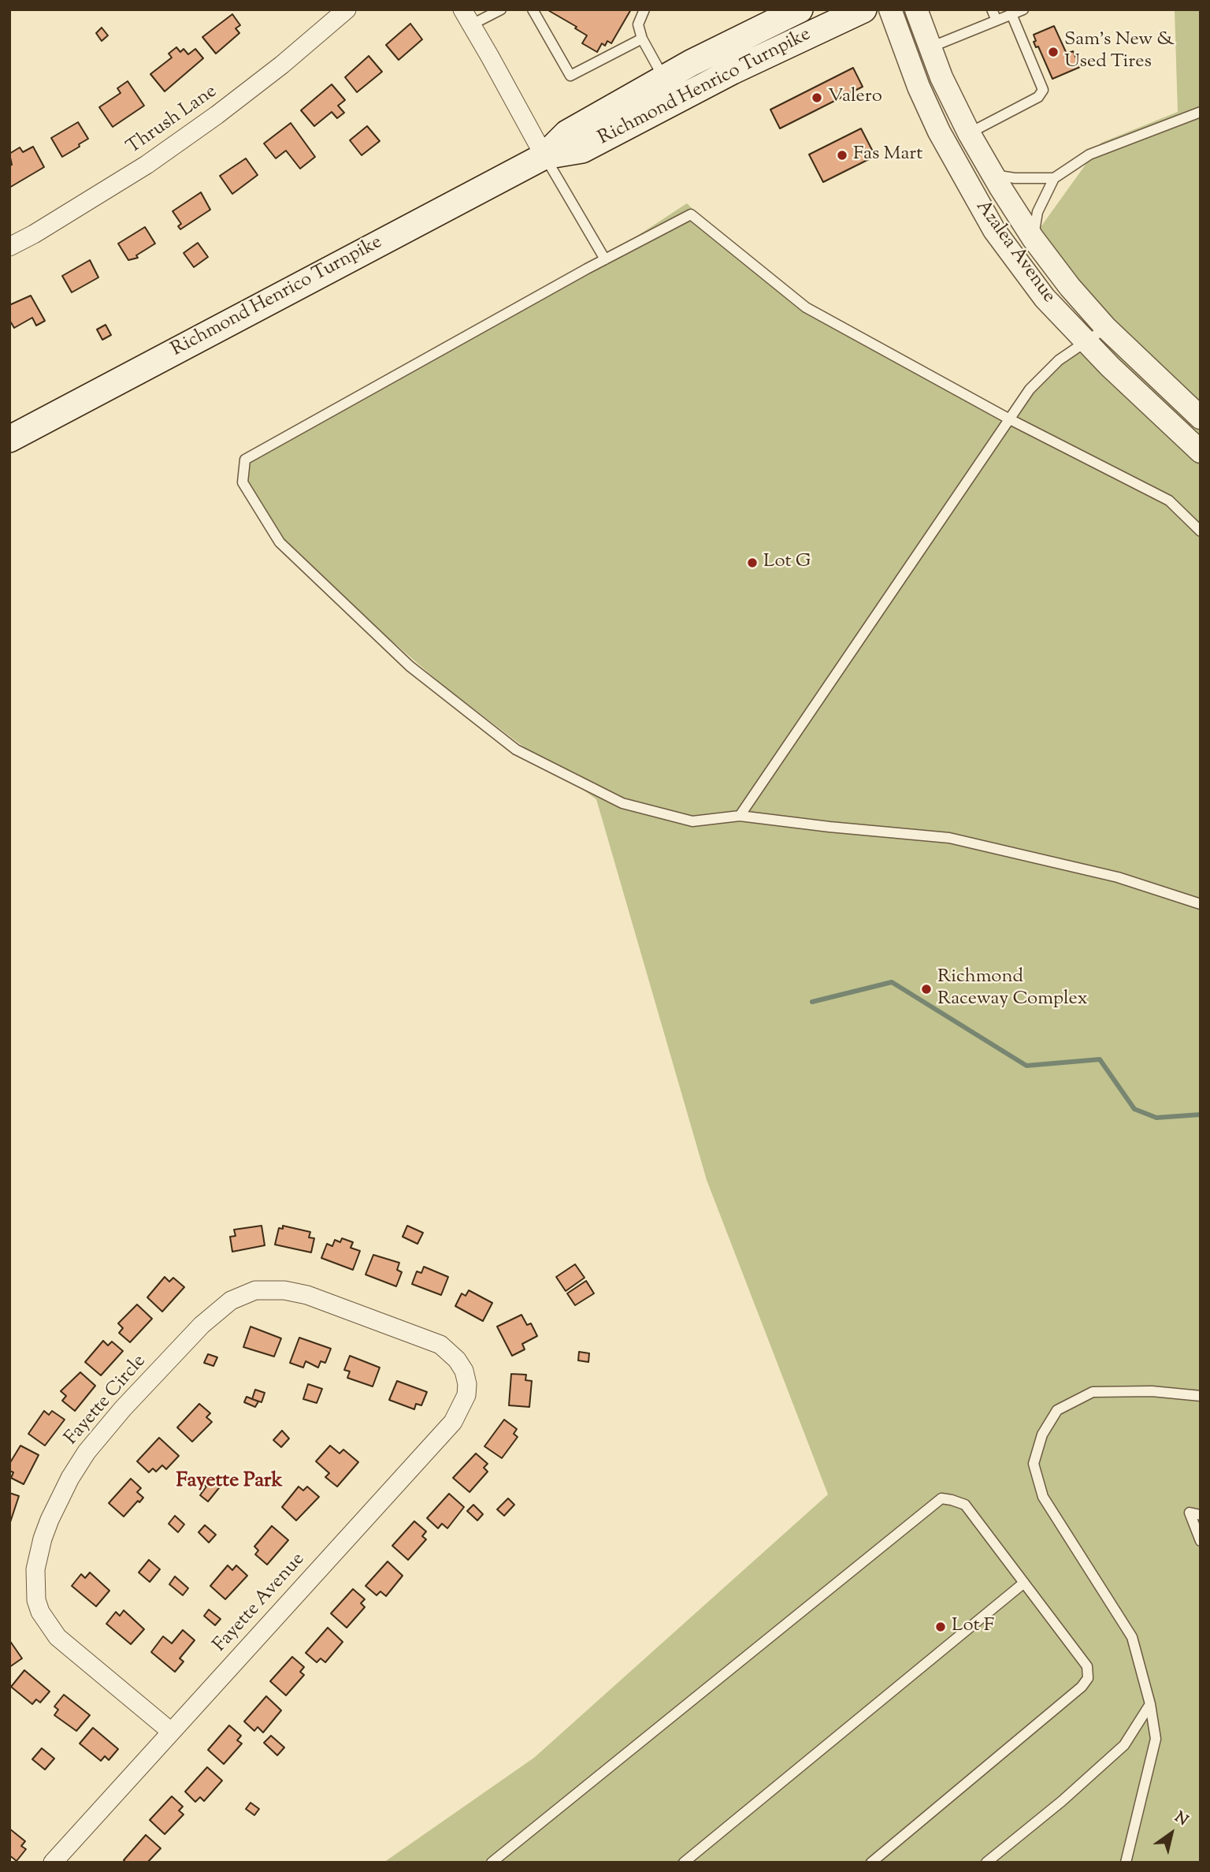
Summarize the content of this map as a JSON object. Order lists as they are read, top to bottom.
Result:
{
  "streets": {
    "main road": ["Richmond Henrico Turnpike"],
    "street": [
      "Thrush Lane",
      "Azalea Avenue",
      "Fayette Circle",
      "Fayette Avenue"
    ]
  },
  "crossings": [
    ["Fayette Circle", "Fayette Avenue"]
  ],
  "districts": ["Fayette Park"],
  "places": [
    "Sam's New & Used Tires",
    "Valero",
    "Fas Mart",
    "Lot G",
    "Richmond Raceway Complex",
    "Lot F"
  ],
  "north": "top right"
}
